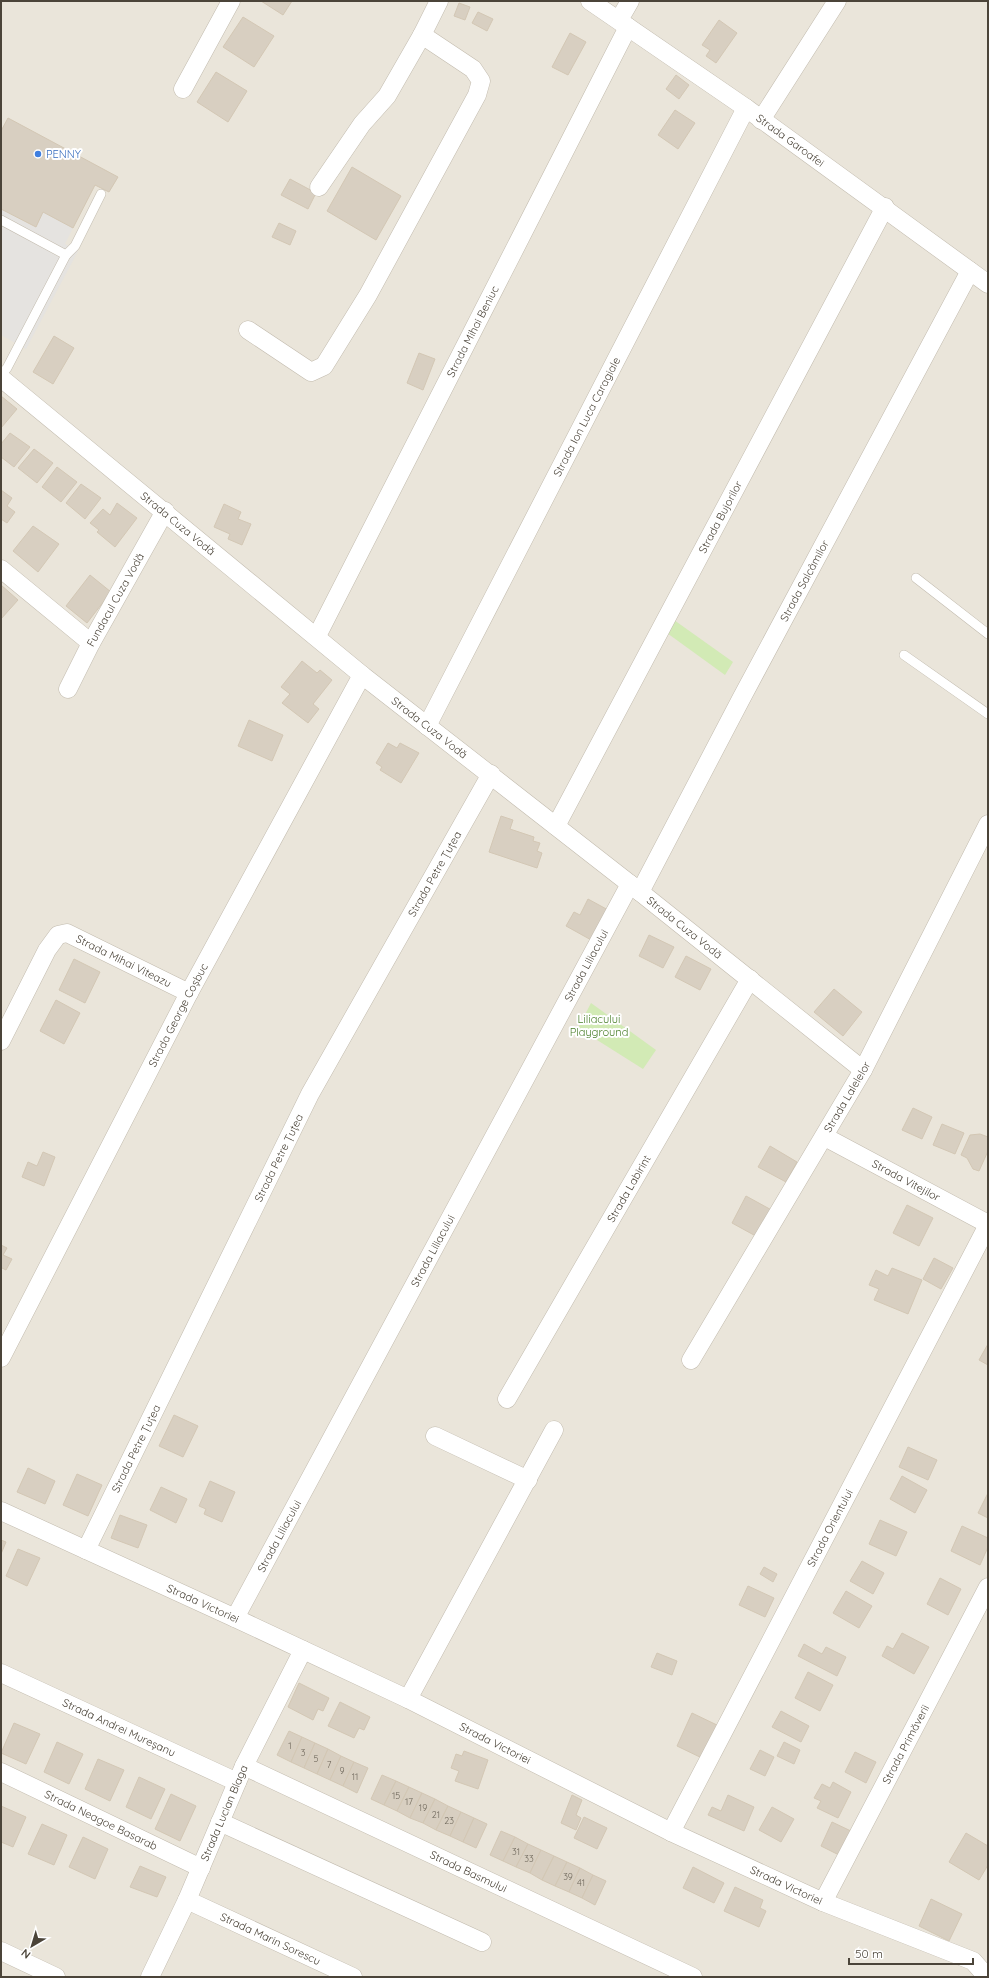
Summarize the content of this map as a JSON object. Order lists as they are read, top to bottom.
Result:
{
  "streets": {
    "street": [
      "Strada Garoafei",
      "Strada Mihai Beniuc",
      "Strada Ion Luca Caragiale",
      "Strada Bujorilor",
      "Strada Cuza Vodă",
      "Strada Salcâmilor",
      "Fundacul Cuza Vodă",
      "Strada Petre Țuțea",
      "Strada Mihai Viteazu",
      "Strada Liliacului",
      "Strada George Coșbuc",
      "Strada Lalelelor",
      "Strada Vitejilor",
      "Strada Labirint",
      "Strada Orientului",
      "Strada Victoriei",
      "Strada Andrei Mureșanu",
      "Strada Primăverii",
      "Strada Lucian Blaga",
      "Strada Neagoe Basarab",
      "Strada Basmului",
      "Strada Marin Sorescu"
    ]
  },
  "crossings": [
    ["Strada Garoafei", "Strada Mihai Beniuc"],
    ["Strada Garoafei", "Strada Ion Luca Caragiale"],
    ["Strada Garoafei", "Strada Bujorilor"],
    ["Strada Garoafei", "Strada Salcâmilor"],
    ["Strada Mihai Beniuc", "Strada Cuza Vodă"],
    ["Strada Ion Luca Caragiale", "Strada Cuza Vodă"],
    ["Strada Bujorilor", "Strada Cuza Vodă"],
    ["Strada Cuza Vodă", "Strada Salcâmilor"],
    ["Strada Cuza Vodă", "Fundacul Cuza Vodă"],
    ["Strada Cuza Vodă", "Strada Petre Țuțea"],
    ["Strada Cuza Vodă", "Strada Liliacului"],
    ["Strada Cuza Vodă", "Strada George Coșbuc"],
    ["Strada Cuza Vodă", "Strada Lalelelor"],
    ["Strada Cuza Vodă", "Strada Labirint"],
    ["Strada Salcâmilor", "Strada Liliacului"],
    ["Strada Petre Țuțea", "Strada Victoriei"],
    ["Strada Mihai Viteazu", "Strada George Coșbuc"],
    ["Strada Liliacului", "Strada Victoriei"],
    ["Strada Lalelelor", "Strada Vitejilor"],
    ["Strada Vitejilor", "Strada Orientului"],
    ["Strada Orientului", "Strada Victoriei"],
    ["Strada Victoriei", "Strada Primăverii"],
    ["Strada Victoriei", "Strada Lucian Blaga"],
    ["Strada Andrei Mureșanu", "Strada Lucian Blaga"],
    ["Strada Lucian Blaga", "Strada Neagoe Basarab"],
    ["Strada Lucian Blaga", "Strada Basmului"],
    ["Strada Lucian Blaga", "Strada Marin Sorescu"]
  ],
  "parks": ["Liliacului Playground"],
  "places": ["PENNY"],
  "house_numbers": [
    "1",
    "3",
    "5",
    "7",
    "9",
    "11",
    "15",
    "17",
    "19",
    "21",
    "23",
    "31",
    "33",
    "39",
    "41"
  ],
  "scale_bar": "50 m",
  "north": "bottom left"
}
